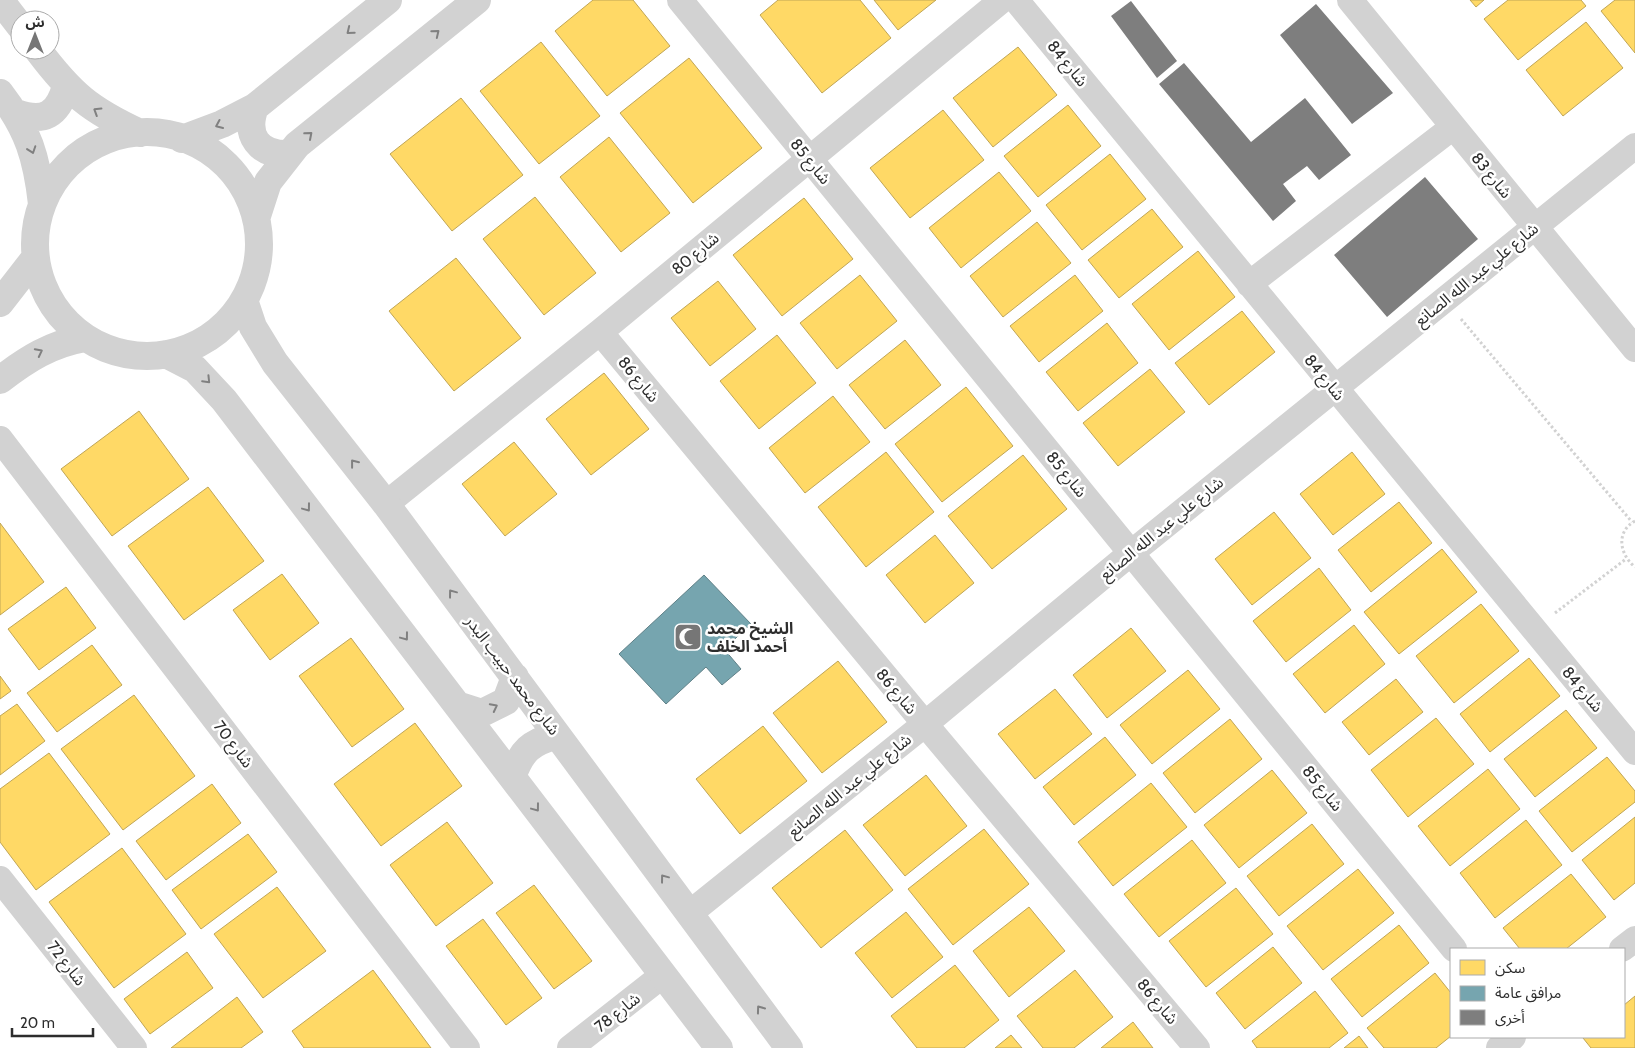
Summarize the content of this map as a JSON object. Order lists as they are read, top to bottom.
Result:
{
  "streets": {
    "street": [
      "شارع 84",
      "شارع 85",
      "شارع 83",
      "شارع 80",
      "شارع علي عبد الله الصانع",
      "شارع 86",
      "شارع محمد حبيب البدر",
      "شارع 70",
      "شارع 72",
      "شارع 78"
    ]
  },
  "crossings": [
    ["شارع 84", "شارع علي عبد الله الصانع"],
    ["شارع 85", "شارع 80"],
    ["شارع 85", "شارع علي عبد الله الصانع"],
    ["شارع 83", "شارع علي عبد الله الصانع"],
    ["شارع 80", "شارع 86"],
    ["شارع 80", "شارع محمد حبيب البدر"],
    ["شارع علي عبد الله الصانع", "شارع 86"],
    ["شارع علي عبد الله الصانع", "شارع محمد حبيب البدر"]
  ],
  "places": {
    "mosque": ["الشيخ محمد أحمد الخلف"]
  },
  "legend": ["سكن", "مرافق عامة", "أخرى"],
  "scale_bar": "20 m",
  "north": "top"
}
